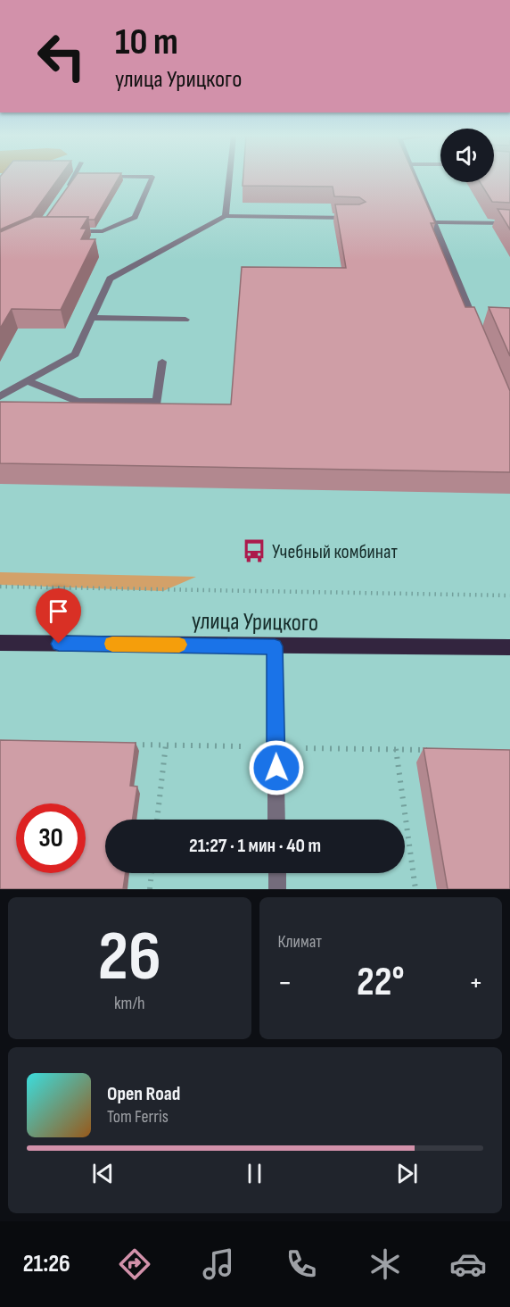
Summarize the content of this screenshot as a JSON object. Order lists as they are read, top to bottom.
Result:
{
  "streets": {
    "main road": ["улица Урицкого"]
  },
  "places": {
    "bus stop": ["Учебный комбинат"]
  },
  "page": {
    "turn": ["10 m", "улица Урицкого"],
    "limit": "30",
    "trip": "21:27 · 1 мин · 40 m",
    "tile": [
      ["26", "km/h"],
      "Климат"
    ],
    "heat": ["−", "22°", "+"],
    "song": ["Open Road", "Tom Ferris"],
    "tabs": "21:26"
  }
}
